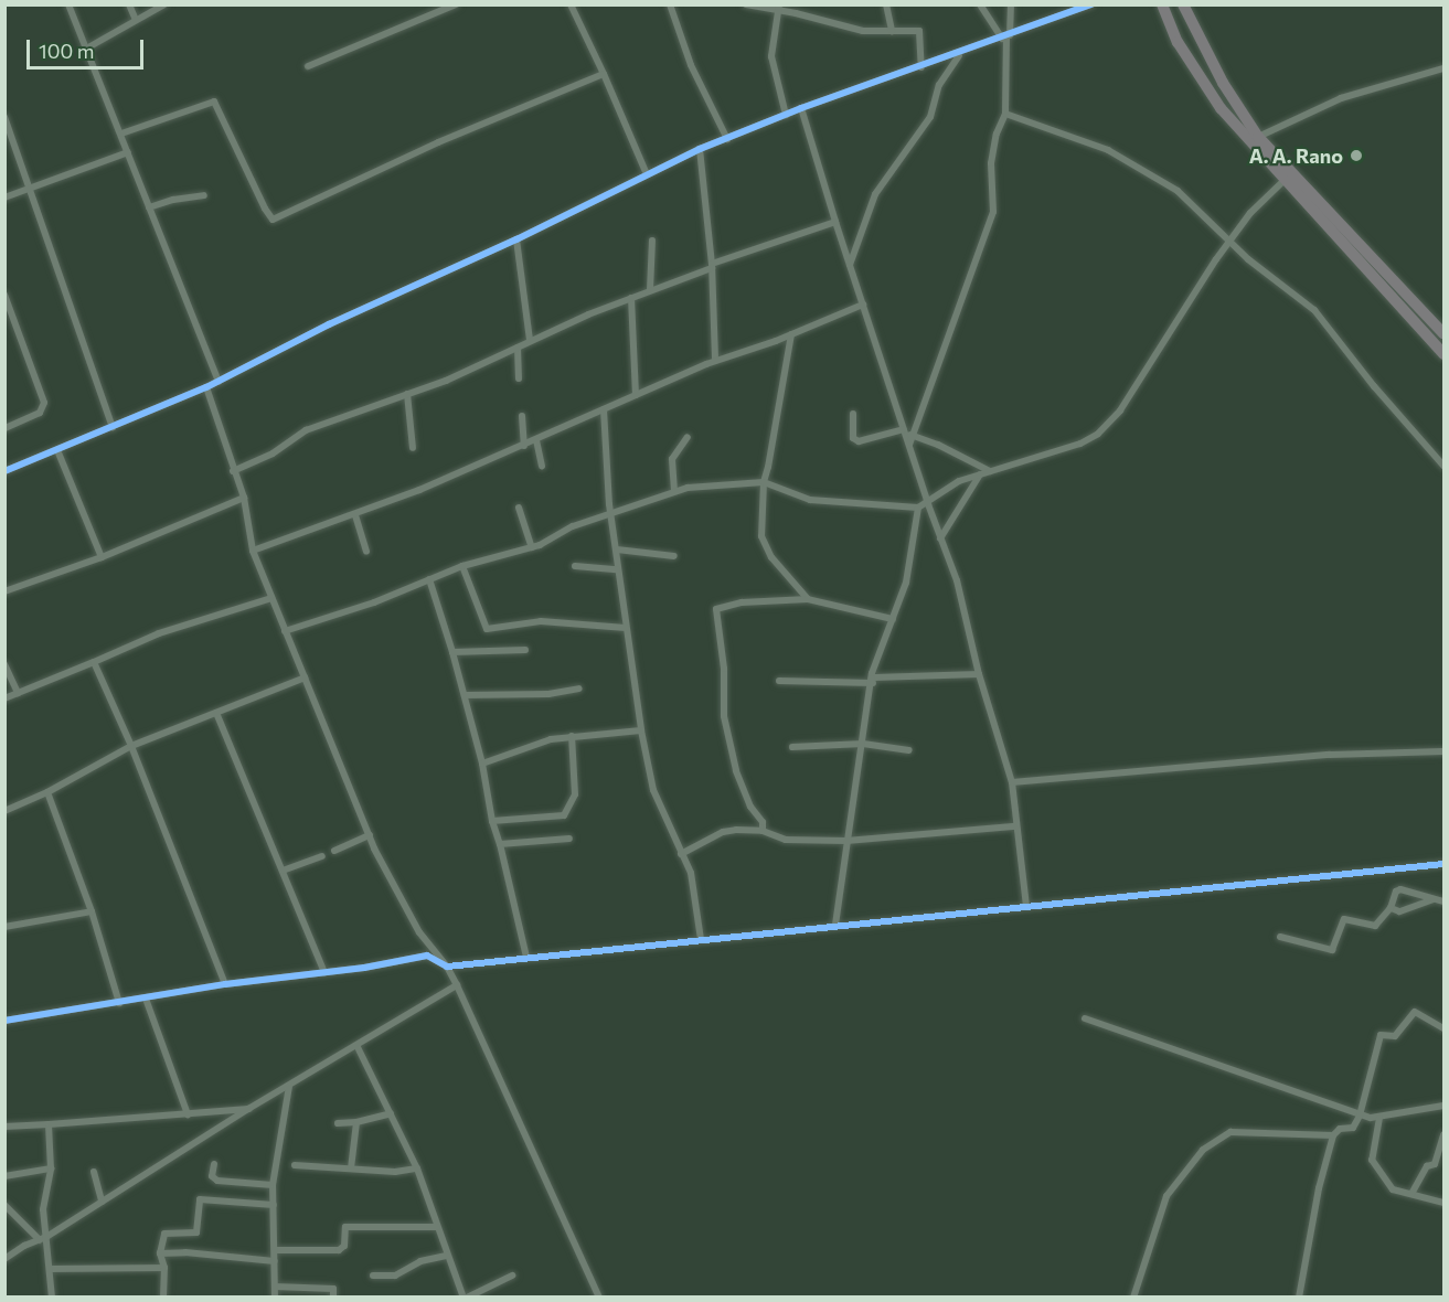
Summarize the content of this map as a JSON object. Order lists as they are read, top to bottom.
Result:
{
  "places": ["A. A. Rano"],
  "scale_bar": "100 m"
}
